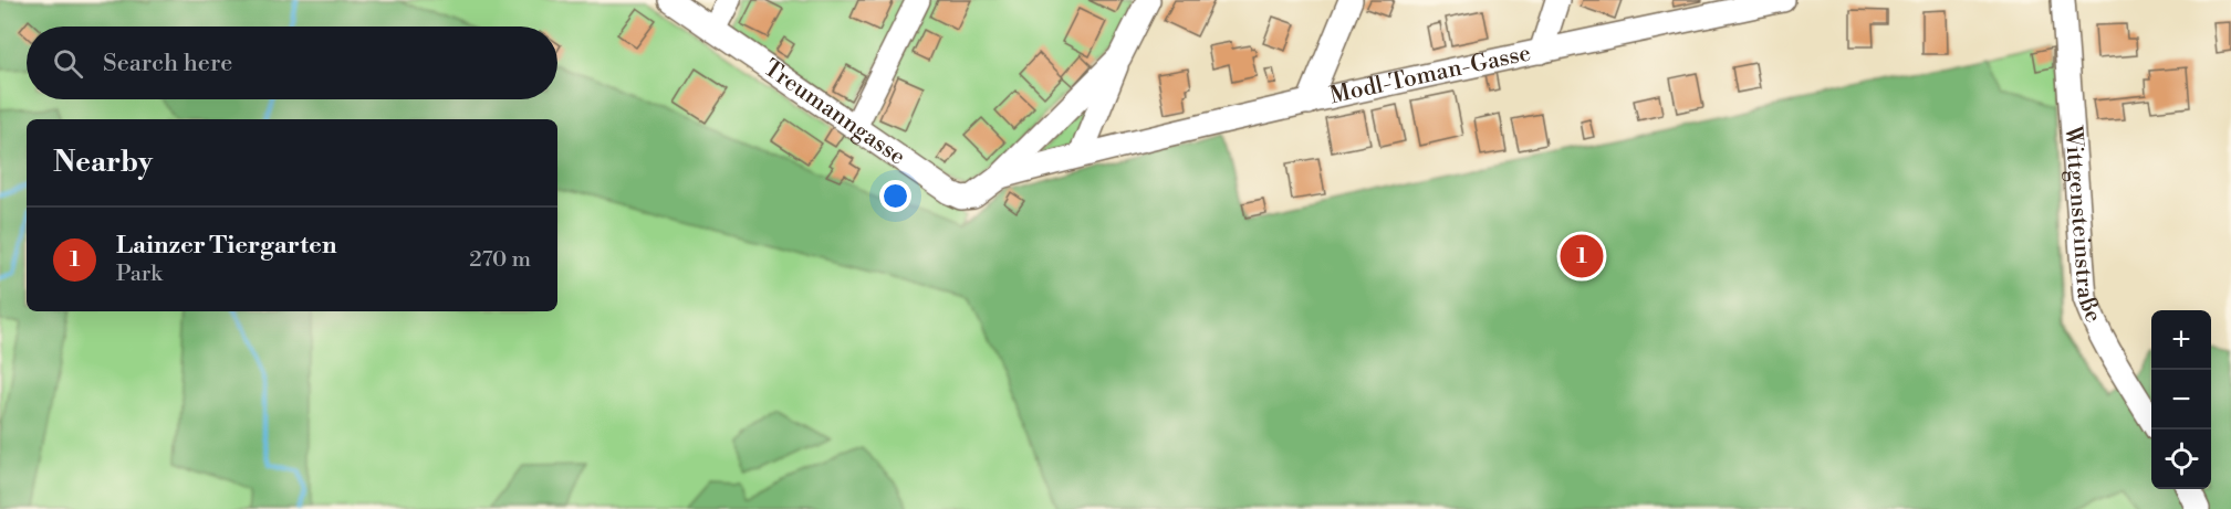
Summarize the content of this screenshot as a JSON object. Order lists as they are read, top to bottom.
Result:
{
  "streets": {
    "street": ["Modl-Toman-Gasse", "Treumanngasse", "Wittgensteinstraße"]
  },
  "crossings": [
    ["Modl-Toman-Gasse", "Treumanngasse"]
  ],
  "page": {
    "search": "Search here",
    "heading": "Nearby",
    "list": [
      {
        "mark": "1",
        "name": "Lainzer Tiergarten",
        "note": "Park",
        "value": "270 m"
      }
    ],
    "pins": "1",
    "map_buttons": ["+", "−"]
  }
}
